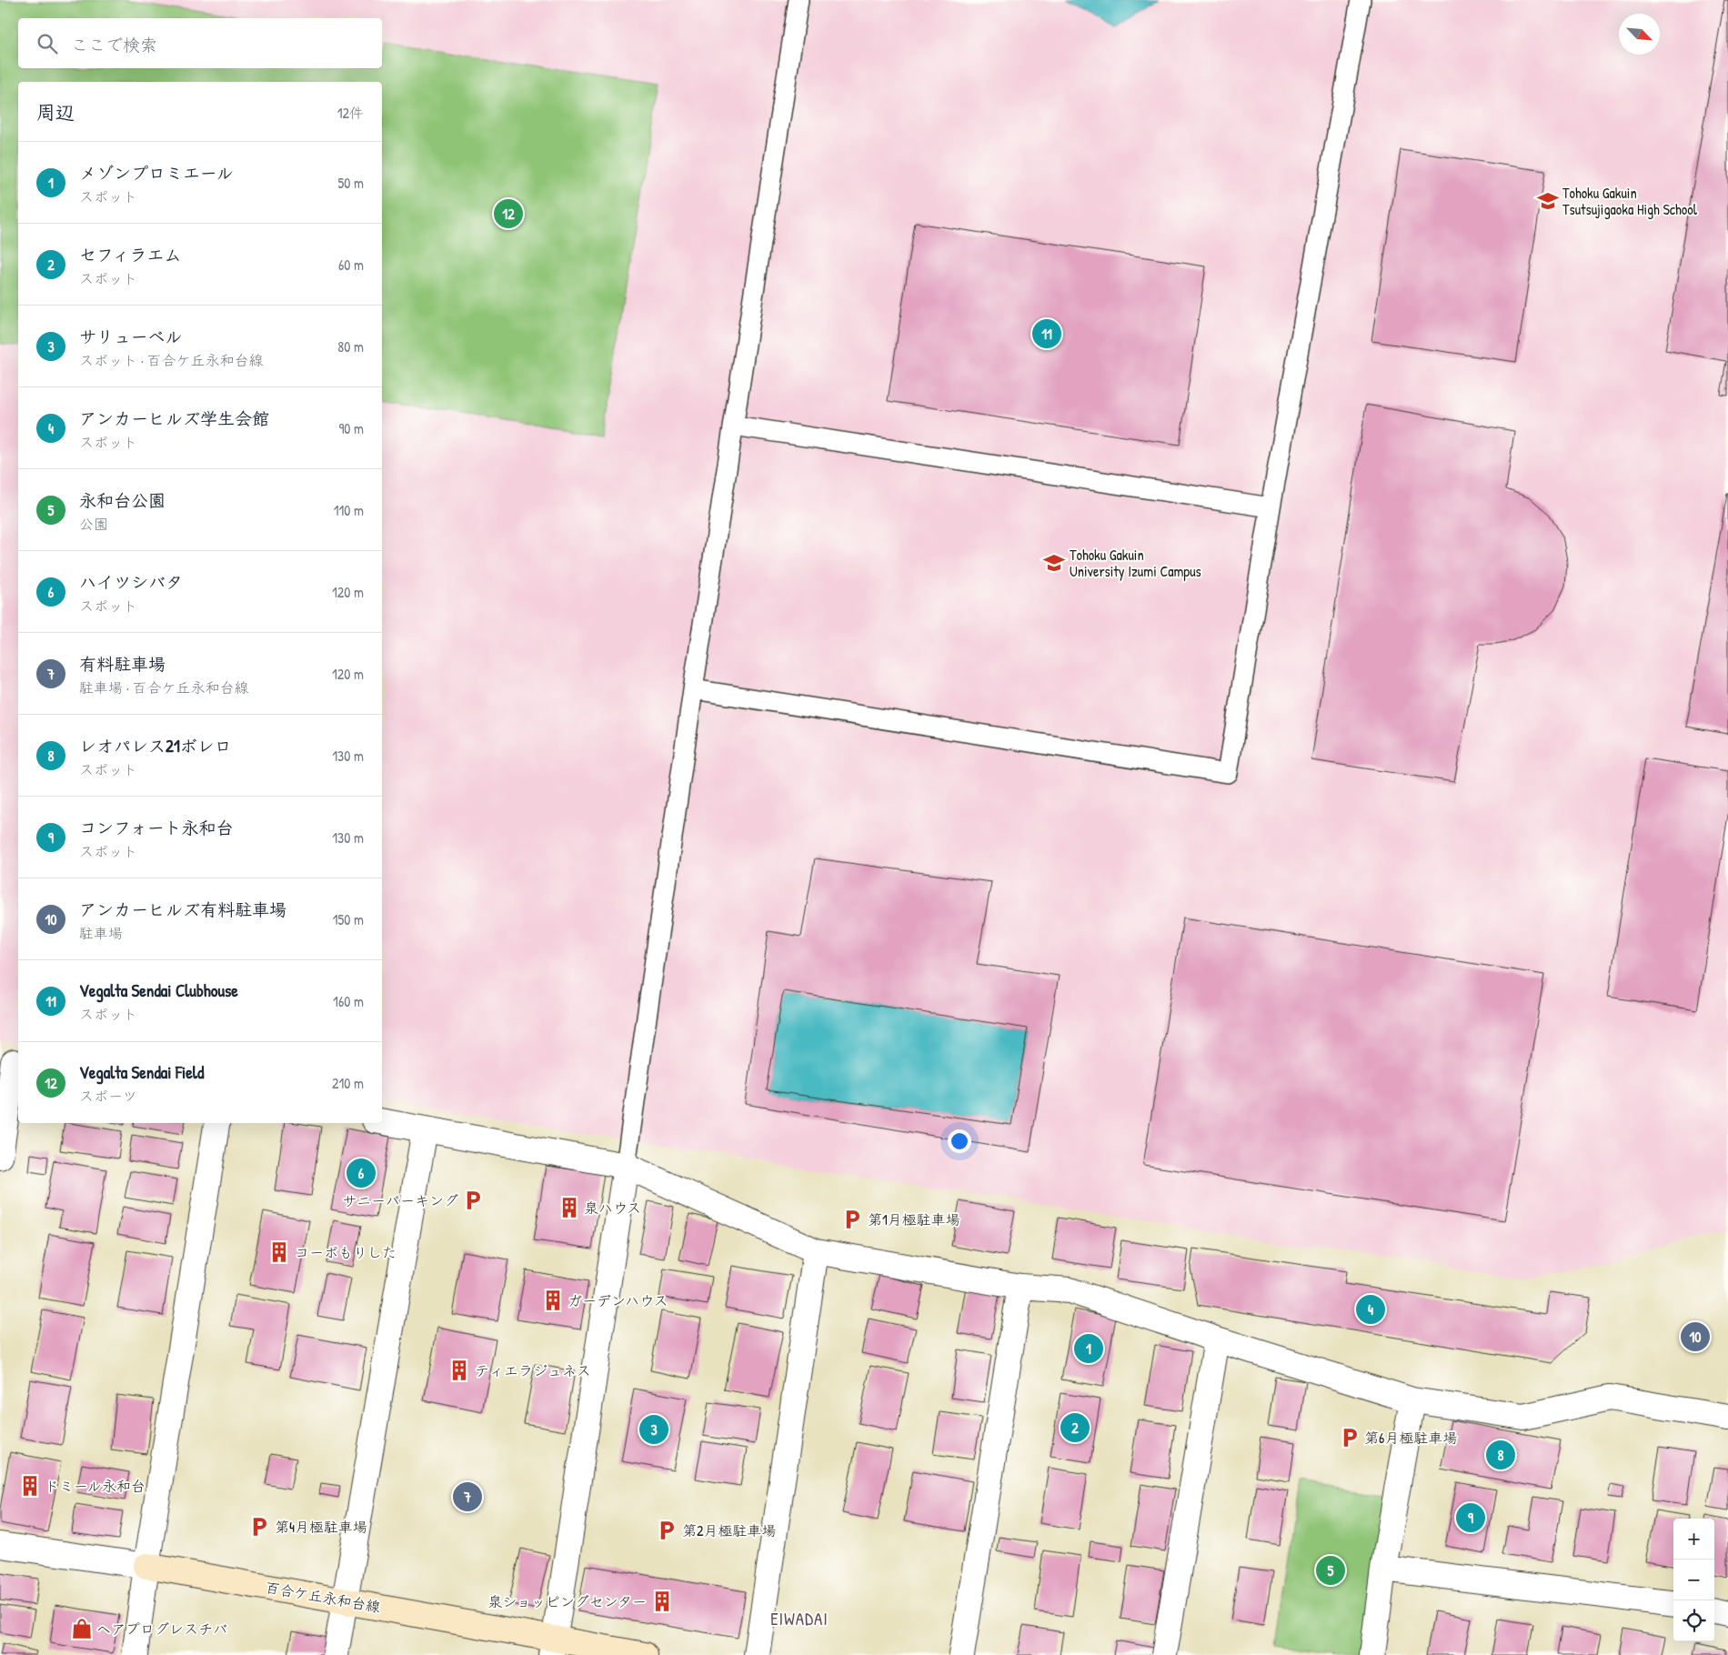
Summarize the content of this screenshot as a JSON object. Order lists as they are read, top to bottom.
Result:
{
  "streets": {
    "street": ["百合ケ丘永和台線"]
  },
  "districts": ["EIWADAI"],
  "places": {
    "school or university": ["Tohoku Gakuin Tsutsujigaoka High School", "Tohoku Gakuin University Izumi Campus"],
    "parking": [
      "サニーパーキング",
      "第1月極駐車場",
      "第6月極駐車場",
      "第4月極駐車場",
      "第2月極駐車場"
    ],
    "building": [
      "泉ハウス",
      "コーポもりした",
      "ガーデンハウス",
      "ティエラジュネス",
      "ドミール永和台",
      "泉ショッピングセンター"
    ],
    "shop": ["ヘアプログレスチバ"]
  },
  "north": "bottom right",
  "page": {
    "search": "ここで検索",
    "heading": ["周辺", "12件"],
    "list": [
      {
        "mark": "1",
        "name": "メゾンプロミエール",
        "note": "スポット",
        "value": "50 m"
      },
      {
        "mark": "2",
        "name": "セフィラエム",
        "note": "スポット",
        "value": "60 m"
      },
      {
        "mark": "3",
        "name": "サリューベル",
        "note": "スポット · 百合ケ丘永和台線",
        "value": "80 m"
      },
      {
        "mark": "4",
        "name": "アンカーヒルズ学生会館",
        "note": "スポット",
        "value": "90 m"
      },
      {
        "mark": "5",
        "name": "永和台公園",
        "note": "公園",
        "value": "110 m"
      },
      {
        "mark": "6",
        "name": "ハイツシバタ",
        "note": "スポット",
        "value": "120 m"
      },
      {
        "mark": "7",
        "name": "有料駐車場",
        "note": "駐車場 · 百合ケ丘永和台線",
        "value": "120 m"
      },
      {
        "mark": "8",
        "name": "レオパレス21ボレロ",
        "note": "スポット",
        "value": "130 m"
      },
      {
        "mark": "9",
        "name": "コンフォート永和台",
        "note": "スポット",
        "value": "130 m"
      },
      {
        "mark": "10",
        "name": "アンカーヒルズ有料駐車場",
        "note": "駐車場",
        "value": "150 m"
      },
      {
        "mark": "11",
        "name": "Vegalta Sendai Clubhouse",
        "note": "スポット",
        "value": "160 m"
      },
      {
        "mark": "12",
        "name": "Vegalta Sendai Field",
        "note": "スポーツ",
        "value": "210 m"
      }
    ],
    "pins": [
      "12",
      "11",
      "6",
      "4",
      "10",
      "1",
      "2",
      "3",
      "8",
      "7",
      "9",
      "5"
    ],
    "map_buttons": ["+", "−"]
  }
}
